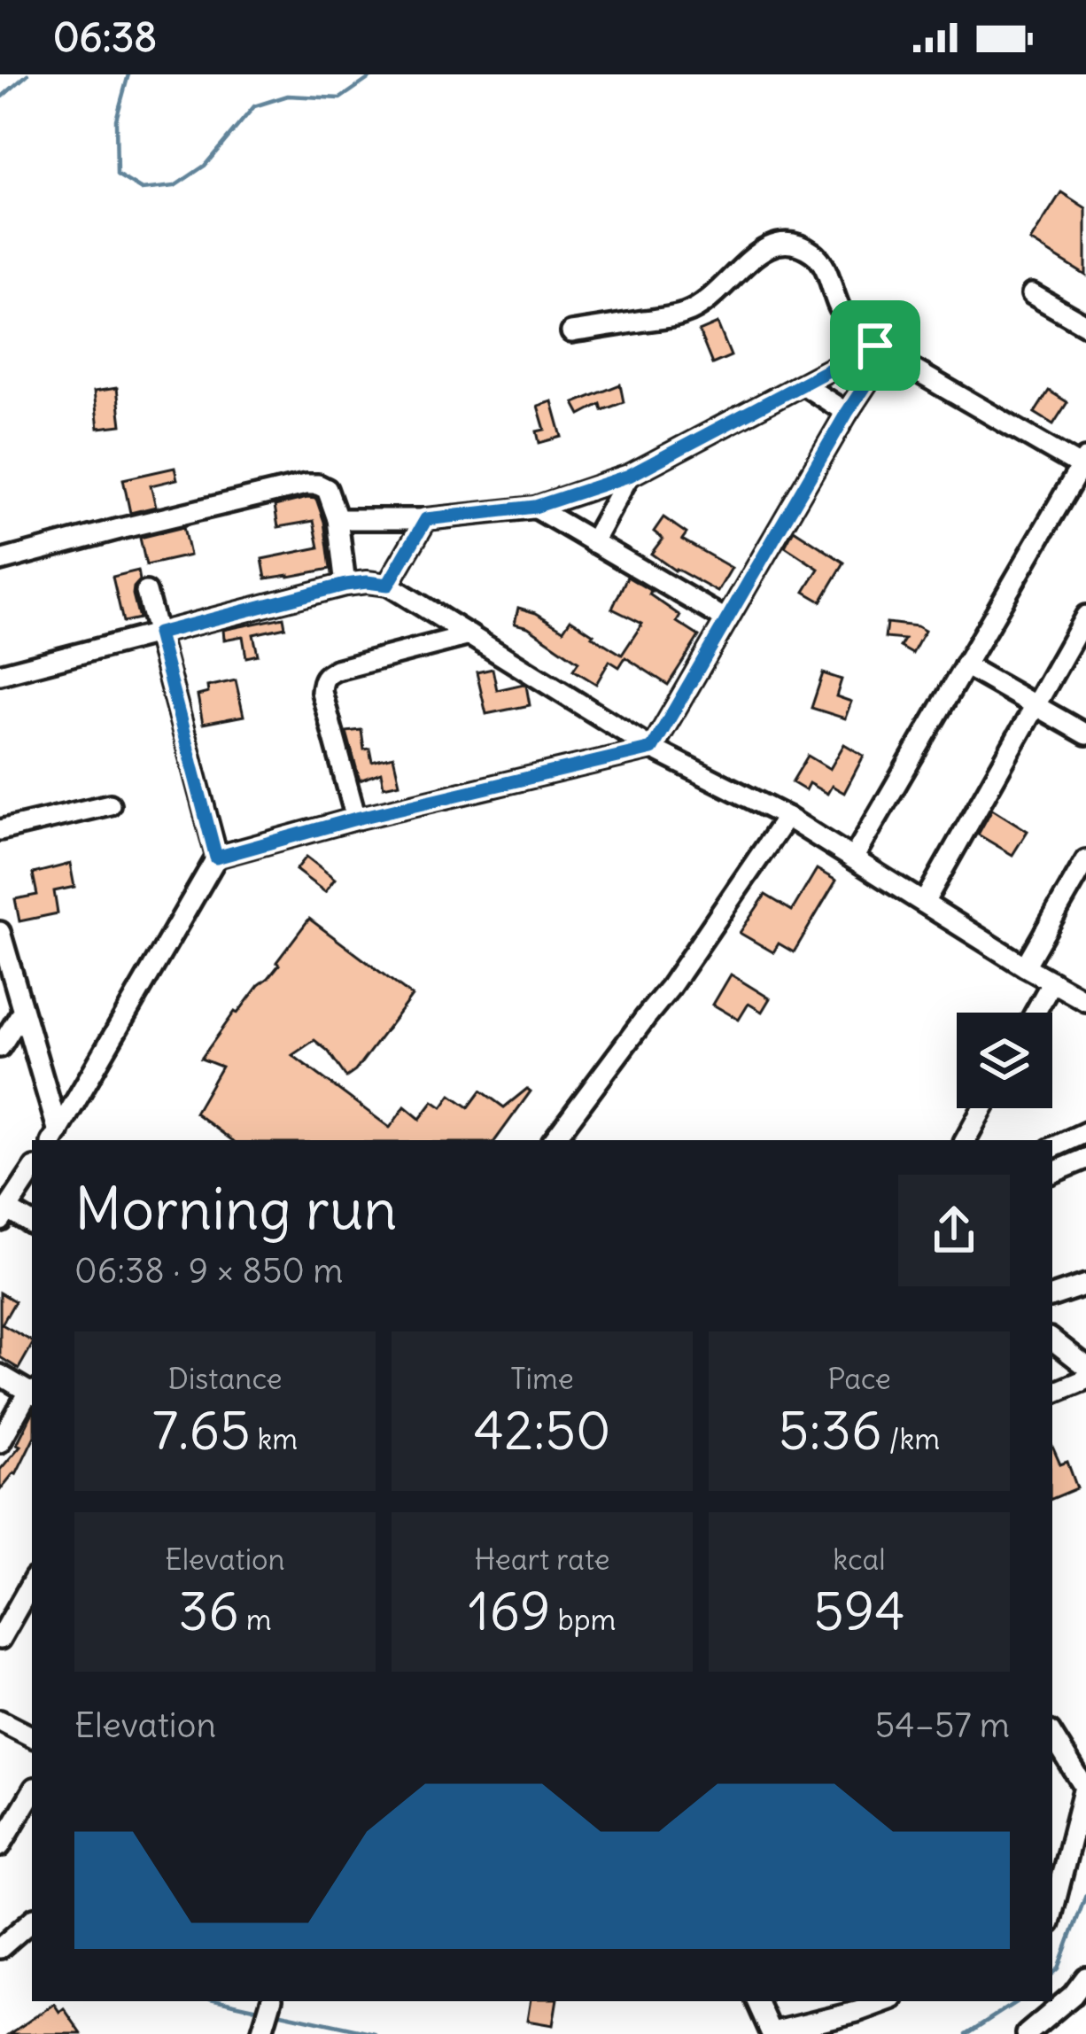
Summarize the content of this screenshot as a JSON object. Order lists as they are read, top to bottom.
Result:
{
  "page": {
    "status": "06:38",
    "heading": ["Morning run", "06:38 · 9 × 850 m"],
    "stats": [
      ["Distance", "7.65 km"],
      ["Time", "42:50"],
      ["Pace", "5:36 /km"],
      ["Elevation", "36 m"],
      ["Heart rate", "169 bpm"],
      ["kcal", "594"]
    ],
    "chart": ["Elevation", "54–57 m"]
  }
}
